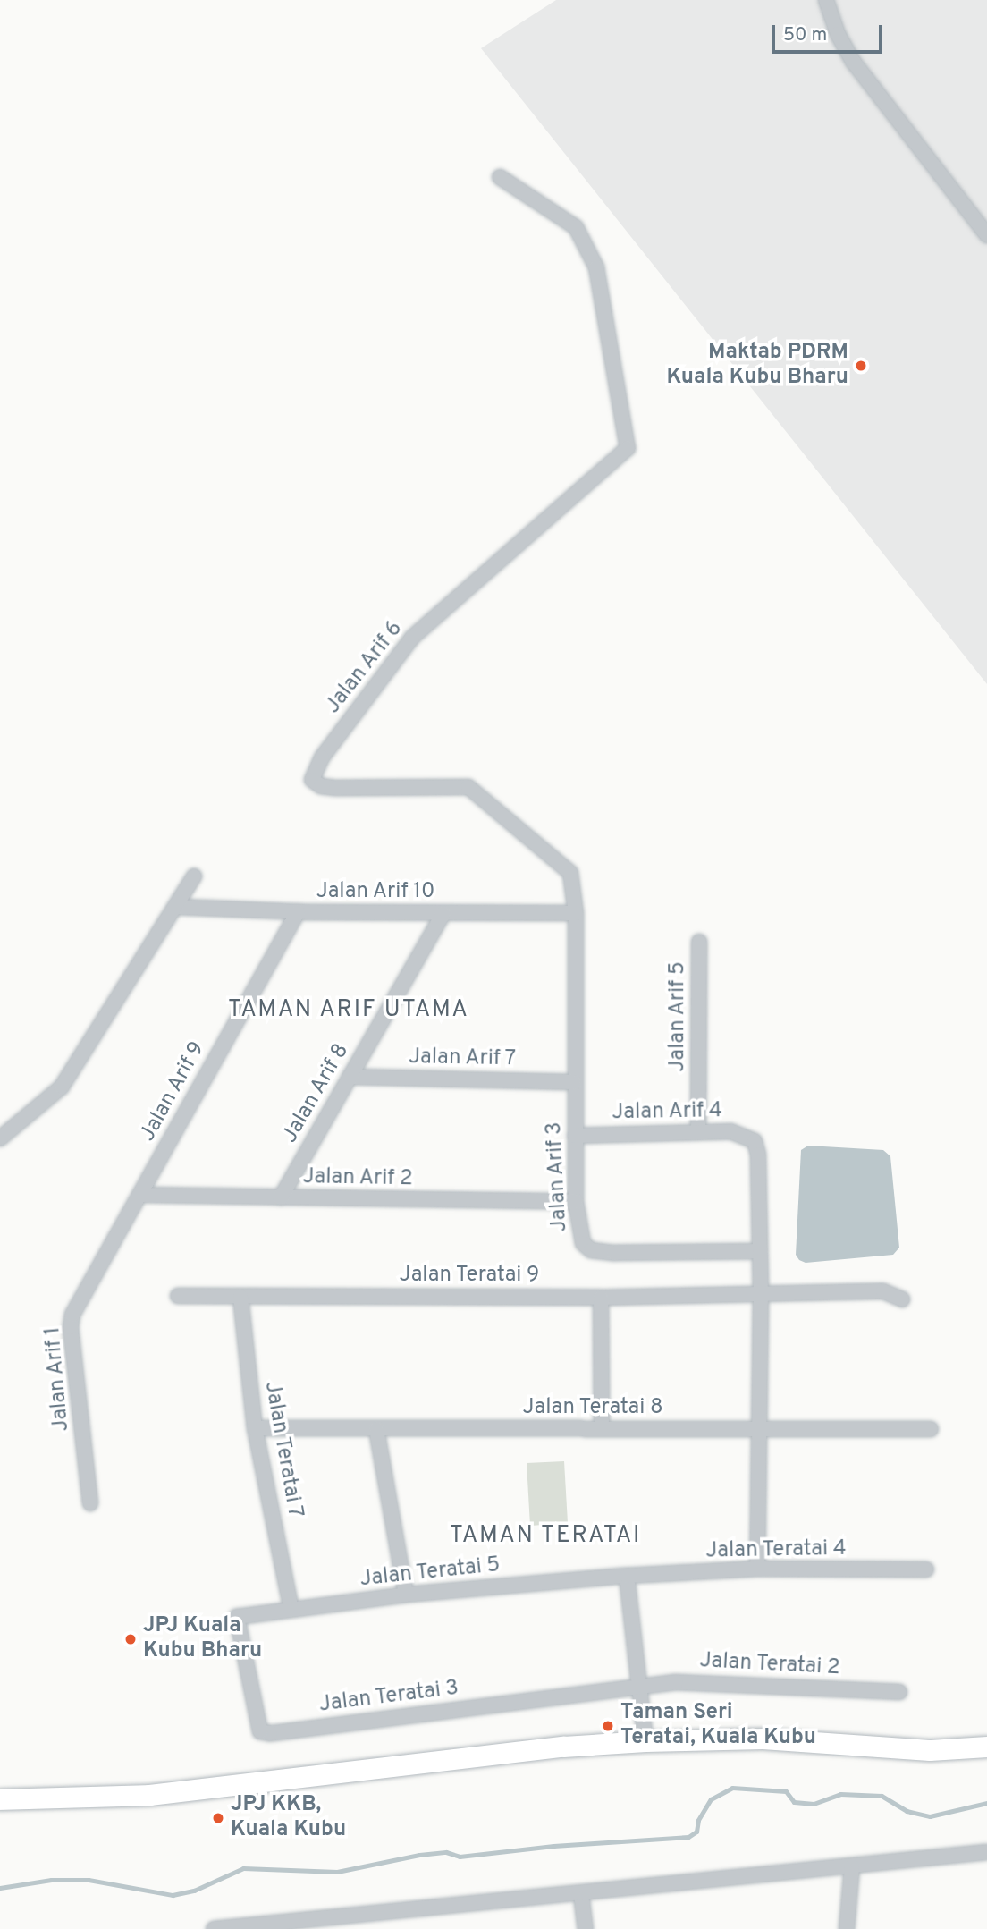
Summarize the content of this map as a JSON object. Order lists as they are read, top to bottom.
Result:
{
  "streets": {
    "street": [
      "Jalan Arif 6",
      "Jalan Arif 10",
      "Jalan Arif 5",
      "Jalan Arif 7",
      "Jalan Arif 9",
      "Jalan Arif 8",
      "Jalan Arif 4",
      "Jalan Arif 3",
      "Jalan Arif 2",
      "Jalan Teratai 9",
      "Jalan Arif 1",
      "Jalan Teratai 8",
      "Jalan Teratai 7",
      "Jalan Teratai 4",
      "Jalan Teratai 5",
      "Jalan Teratai 2",
      "Jalan Teratai 3"
    ]
  },
  "crossings": [
    ["Jalan Arif 6", "Jalan Arif 10"],
    ["Jalan Arif 6", "Jalan Arif 7"],
    ["Jalan Arif 6", "Jalan Arif 3"],
    ["Jalan Arif 10", "Jalan Arif 9"],
    ["Jalan Arif 10", "Jalan Arif 8"],
    ["Jalan Arif 5", "Jalan Arif 4"],
    ["Jalan Arif 7", "Jalan Arif 8"],
    ["Jalan Arif 7", "Jalan Arif 3"],
    ["Jalan Arif 9", "Jalan Arif 2"],
    ["Jalan Arif 9", "Jalan Arif 1"],
    ["Jalan Arif 8", "Jalan Arif 2"],
    ["Jalan Arif 4", "Jalan Arif 3"],
    ["Jalan Arif 4", "Jalan Teratai 9"],
    ["Jalan Arif 4", "Jalan Teratai 8"],
    ["Jalan Arif 4", "Jalan Teratai 4"],
    ["Jalan Arif 3", "Jalan Arif 2"],
    ["Jalan Arif 2", "Jalan Arif 1"],
    ["Jalan Teratai 9", "Jalan Teratai 7"],
    ["Jalan Teratai 8", "Jalan Teratai 7"],
    ["Jalan Teratai 7", "Jalan Teratai 5"],
    ["Jalan Teratai 4", "Jalan Teratai 5"],
    ["Jalan Teratai 5", "Jalan Teratai 3"],
    ["Jalan Teratai 2", "Jalan Teratai 3"]
  ],
  "districts": ["TAMAN ARIF UTAMA", "TAMAN TERATAI"],
  "places": [
    "Maktab PDRM Kuala Kubu Bharu",
    "JPJ Kuala Kubu Bharu",
    "Taman Seri Teratai, Kuala Kubu",
    "JPJ KKB, Kuala Kubu"
  ],
  "scale_bar": "50 m"
}
